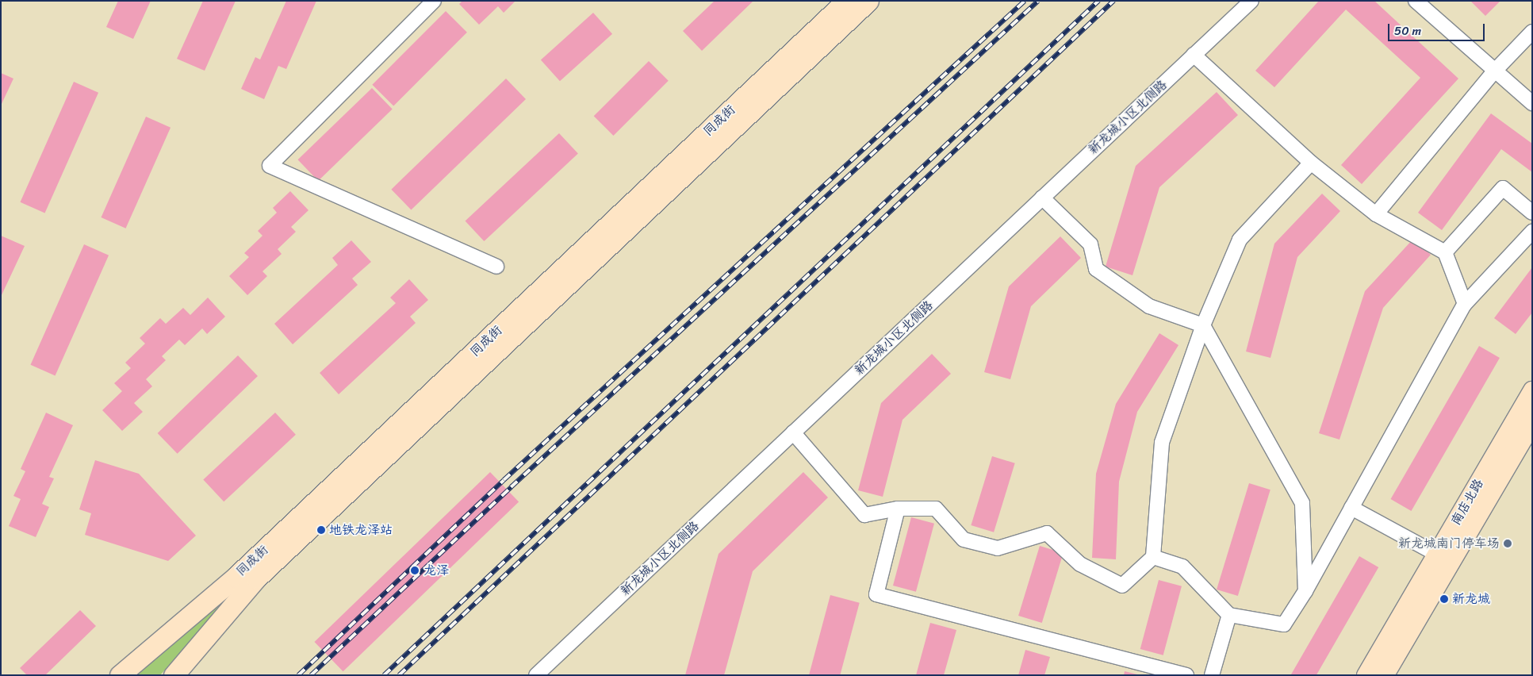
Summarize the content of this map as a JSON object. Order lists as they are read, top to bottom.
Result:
{
  "streets": {
    "main road": ["同成街", "南店北路"],
    "street": ["新龙城小区北侧路"]
  },
  "places": [
    "地铁龙泽站",
    "新龙城南门停车场",
    "龙泽",
    "新龙城"
  ],
  "scale_bar": "50 m"
}
